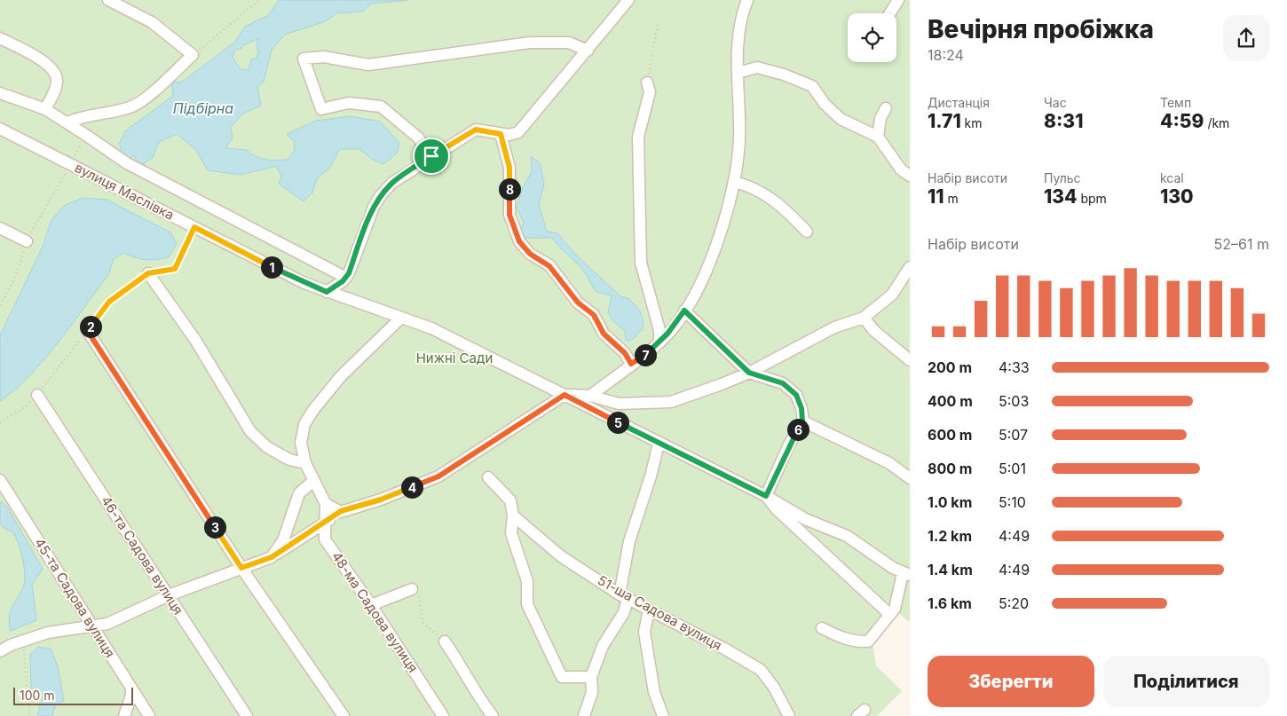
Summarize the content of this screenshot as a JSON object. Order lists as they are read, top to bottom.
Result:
{
  "streets": {
    "street": [
      "вулиця Маслівка",
      "46-та Садова вулиця",
      "45-та Садова вулиця",
      "48-ма Садова вулиця",
      "51-ша Садова вулиця"
    ]
  },
  "water": ["Підбірна"],
  "parks": ["Нижні Сади"],
  "scale_bar": "100 m",
  "page": {
    "heading": ["Вечірня пробіжка", "18:24"],
    "stats": [
      ["Дистанція", "1.71 km"],
      ["Час", "8:31"],
      ["Темп", "4:59 /km"],
      ["Набір висоти", "11 m"],
      ["Пульс", "134 bpm"],
      ["kcal", "130"]
    ],
    "pins": [
      "8",
      "1",
      "2",
      "7",
      "5",
      "6",
      "4",
      "3"
    ],
    "chart": ["Набір висоти", "52–61 m"],
    "list": [
      {
        "name": "200 m",
        "note": "4:33"
      },
      {
        "name": "400 m",
        "note": "5:03"
      },
      {
        "name": "600 m",
        "note": "5:07"
      },
      {
        "name": "800 m",
        "note": "5:01"
      },
      {
        "name": "1.0 km",
        "note": "5:10"
      },
      {
        "name": "1.2 km",
        "note": "4:49"
      },
      {
        "name": "1.4 km",
        "note": "4:49"
      },
      {
        "name": "1.6 km",
        "note": "5:20"
      }
    ],
    "buttons": ["Зберегти", "Поділитися"],
    "scale": "100 m"
  }
}
